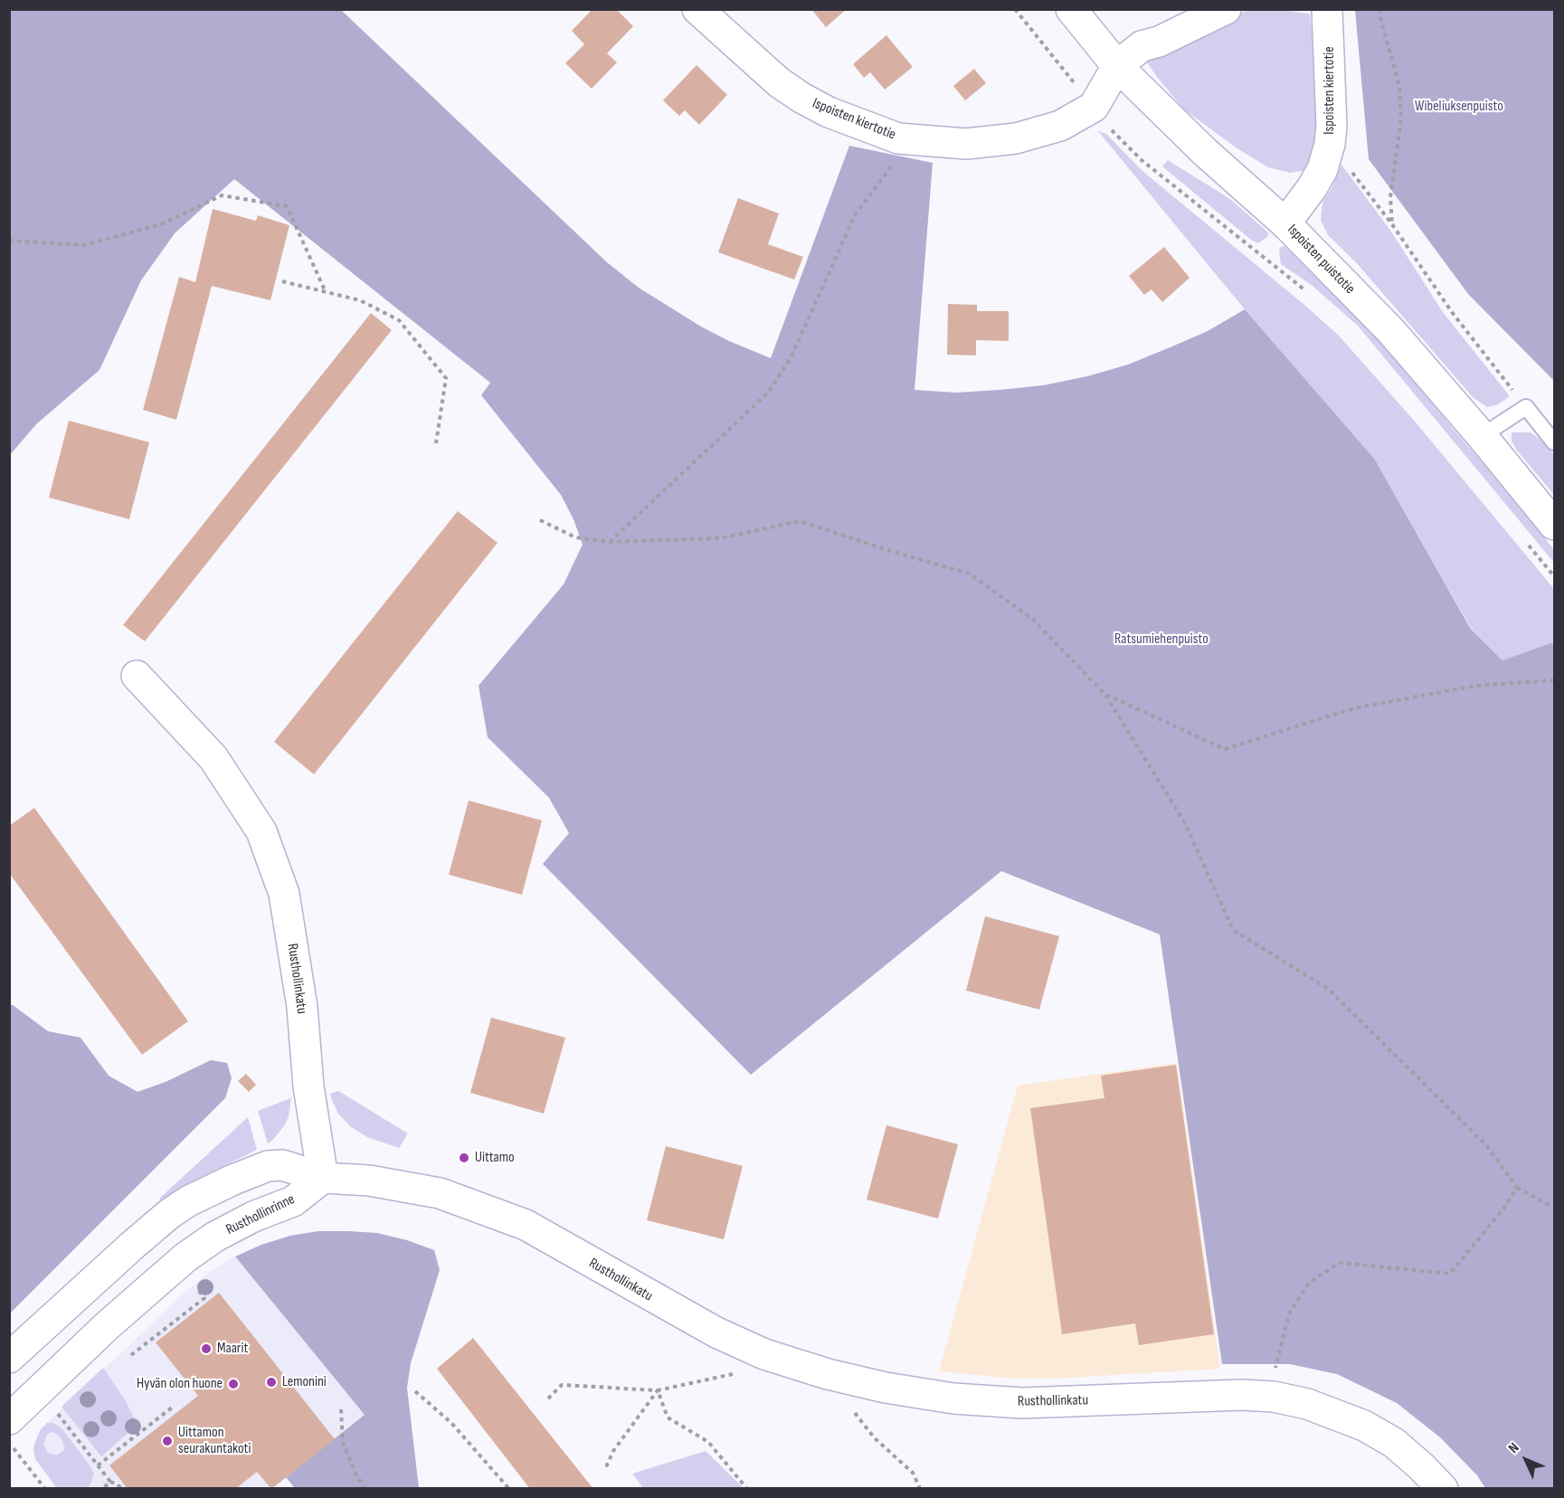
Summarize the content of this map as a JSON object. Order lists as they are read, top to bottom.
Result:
{
  "streets": {
    "street": [
      "Ispoisten kiertotie",
      "Ispoisten puistotie",
      "Rusthollinkatu",
      "Rusthollinrinne"
    ]
  },
  "crossings": [
    ["Ispoisten kiertotie", "Ispoisten puistotie"],
    ["Rusthollinkatu", "Rusthollinrinne"]
  ],
  "parks": ["Wibeliuksenpuisto", "Ratsumiehenpuisto"],
  "places": [
    "Uittamo",
    "Maarit",
    "Lemonini",
    "Hyvän olon huone",
    "Uittamon seurakuntakoti"
  ],
  "north": "top left"
}
